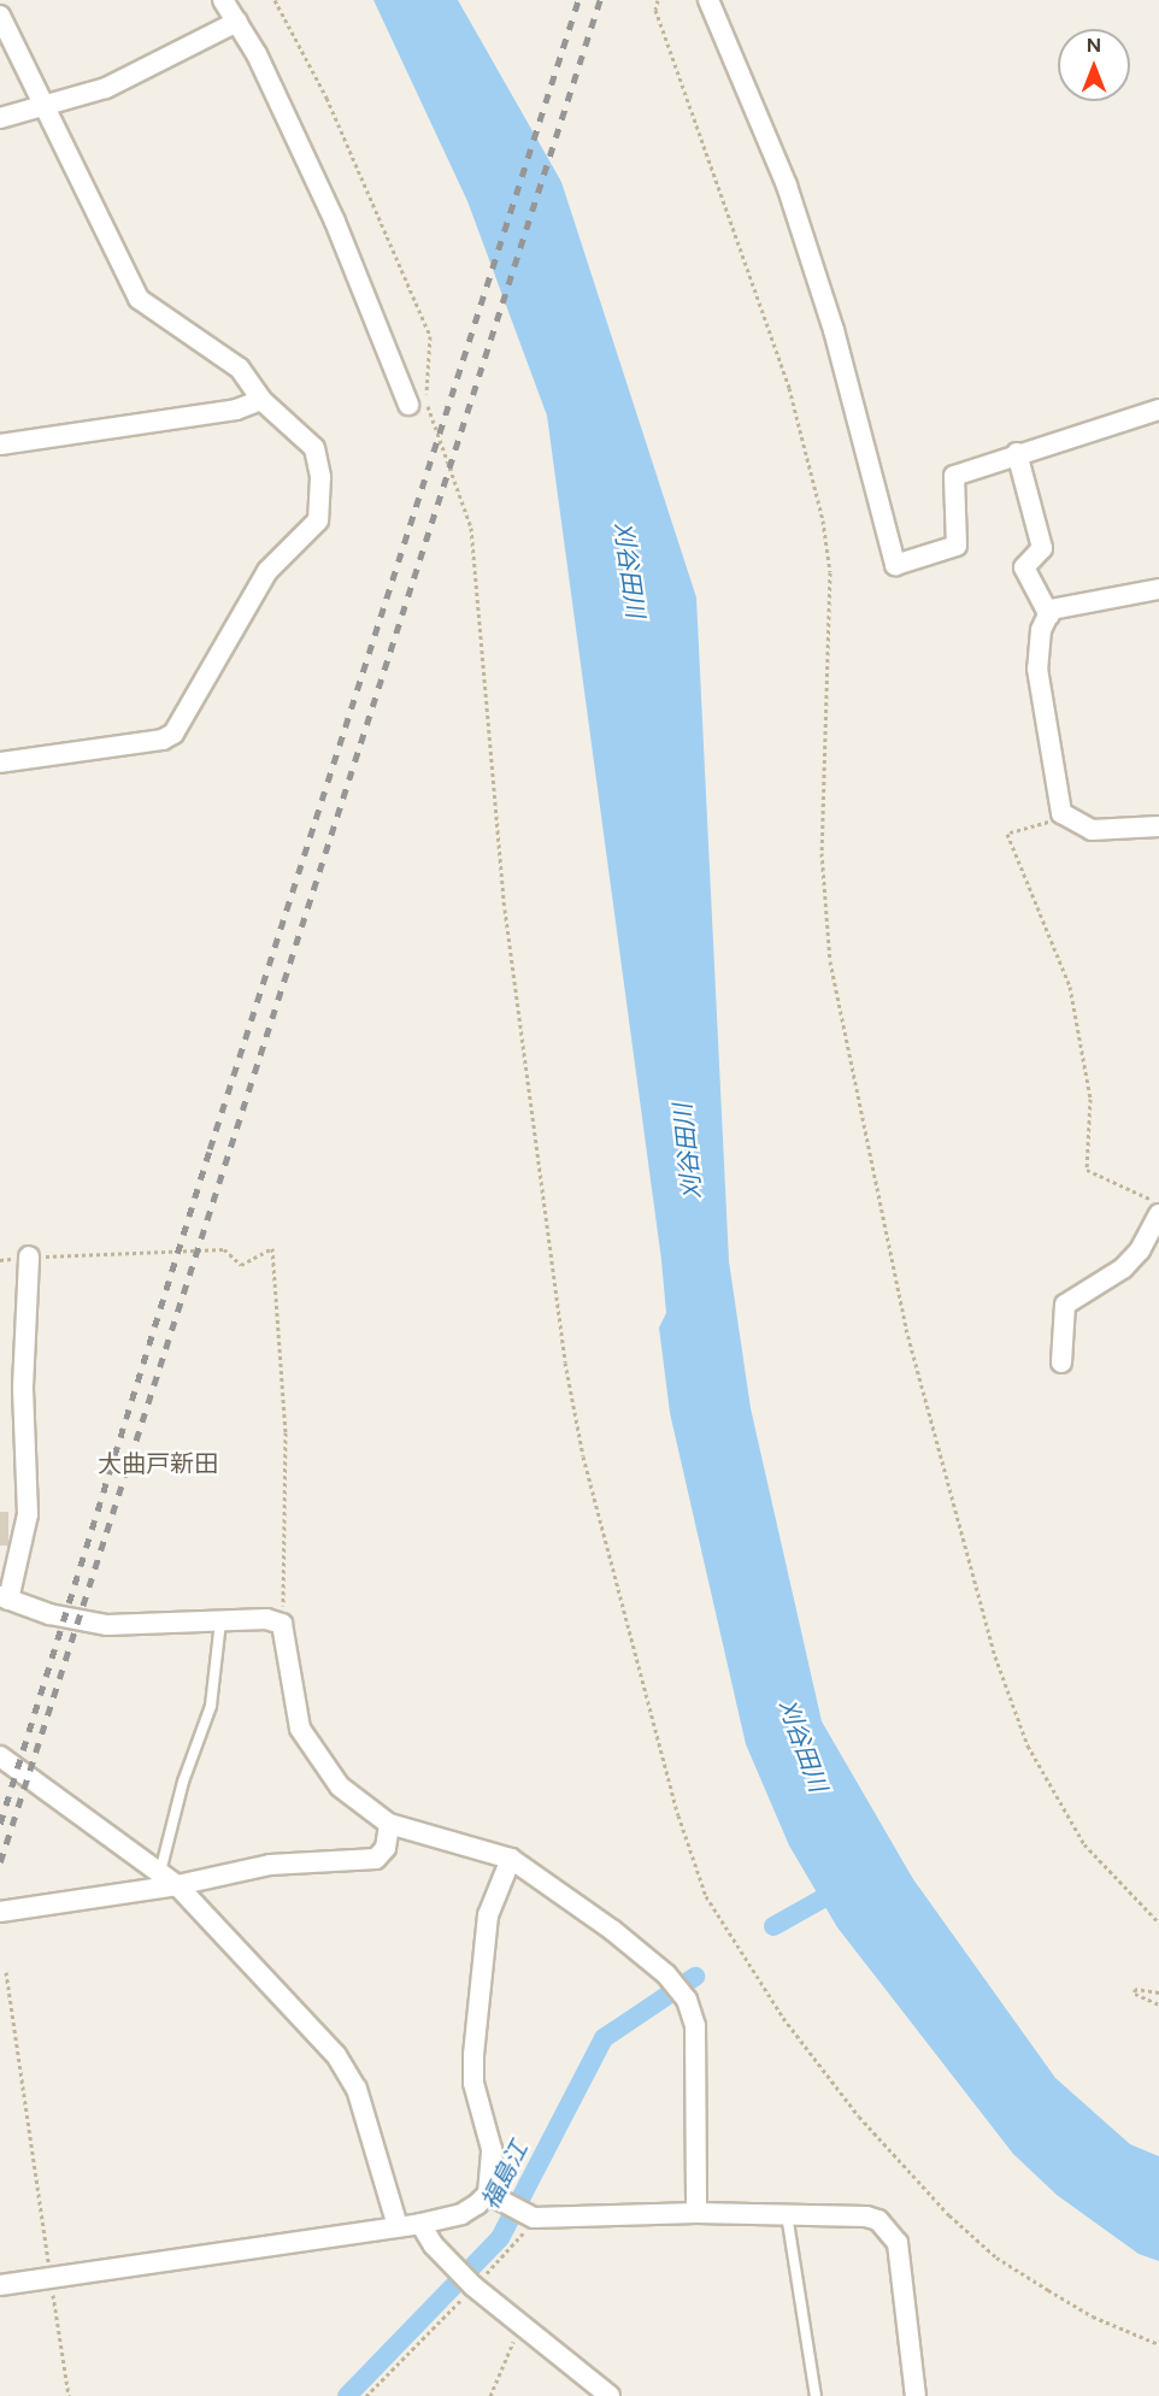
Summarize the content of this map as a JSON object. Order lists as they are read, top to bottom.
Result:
{
  "districts": ["大曲戸新田"],
  "water": ["刈谷田川", "福島江"],
  "north": "top"
}
